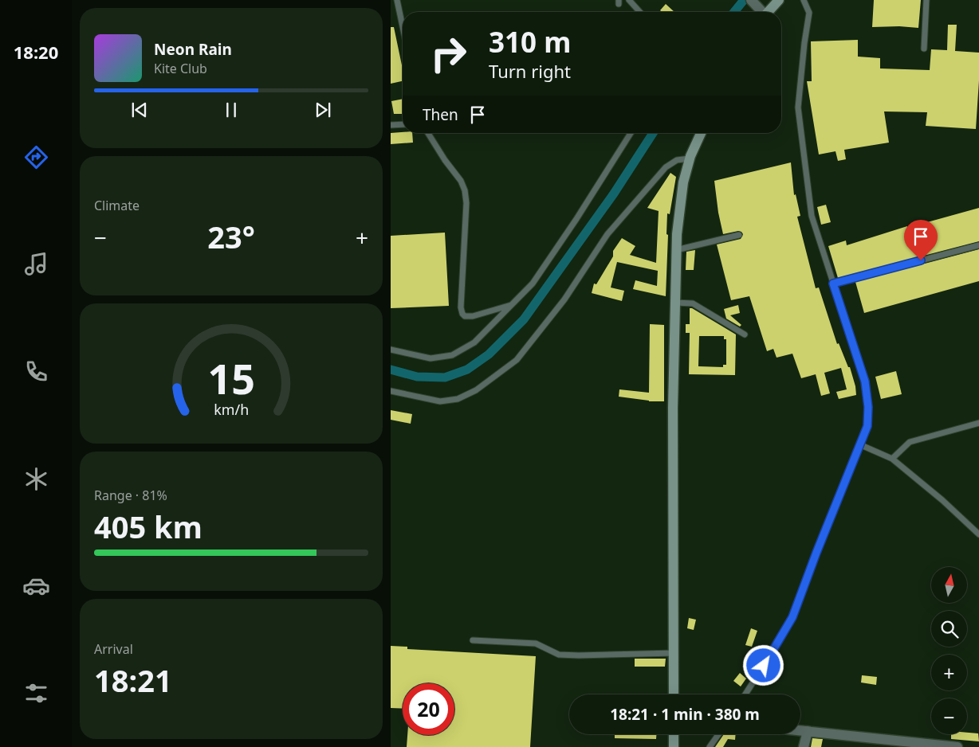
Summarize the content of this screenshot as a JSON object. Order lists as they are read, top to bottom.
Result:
{
  "north": "top",
  "page": {
    "tabs": "18:20",
    "turn": ["310 m", "Turn right"],
    "song": ["Neon Rain", "Kite Club"],
    "then": "Then",
    "tile": [
      "Climate",
      ["Range · 81%", "405 km"],
      ["Arrival", "18:21"]
    ],
    "heat": ["−", "23°", "+"],
    "map_buttons": ["+", "−"],
    "limit": "20",
    "trip": "18:21 · 1 min · 380 m",
    "gauge": ["15", "km/h"]
  }
}
